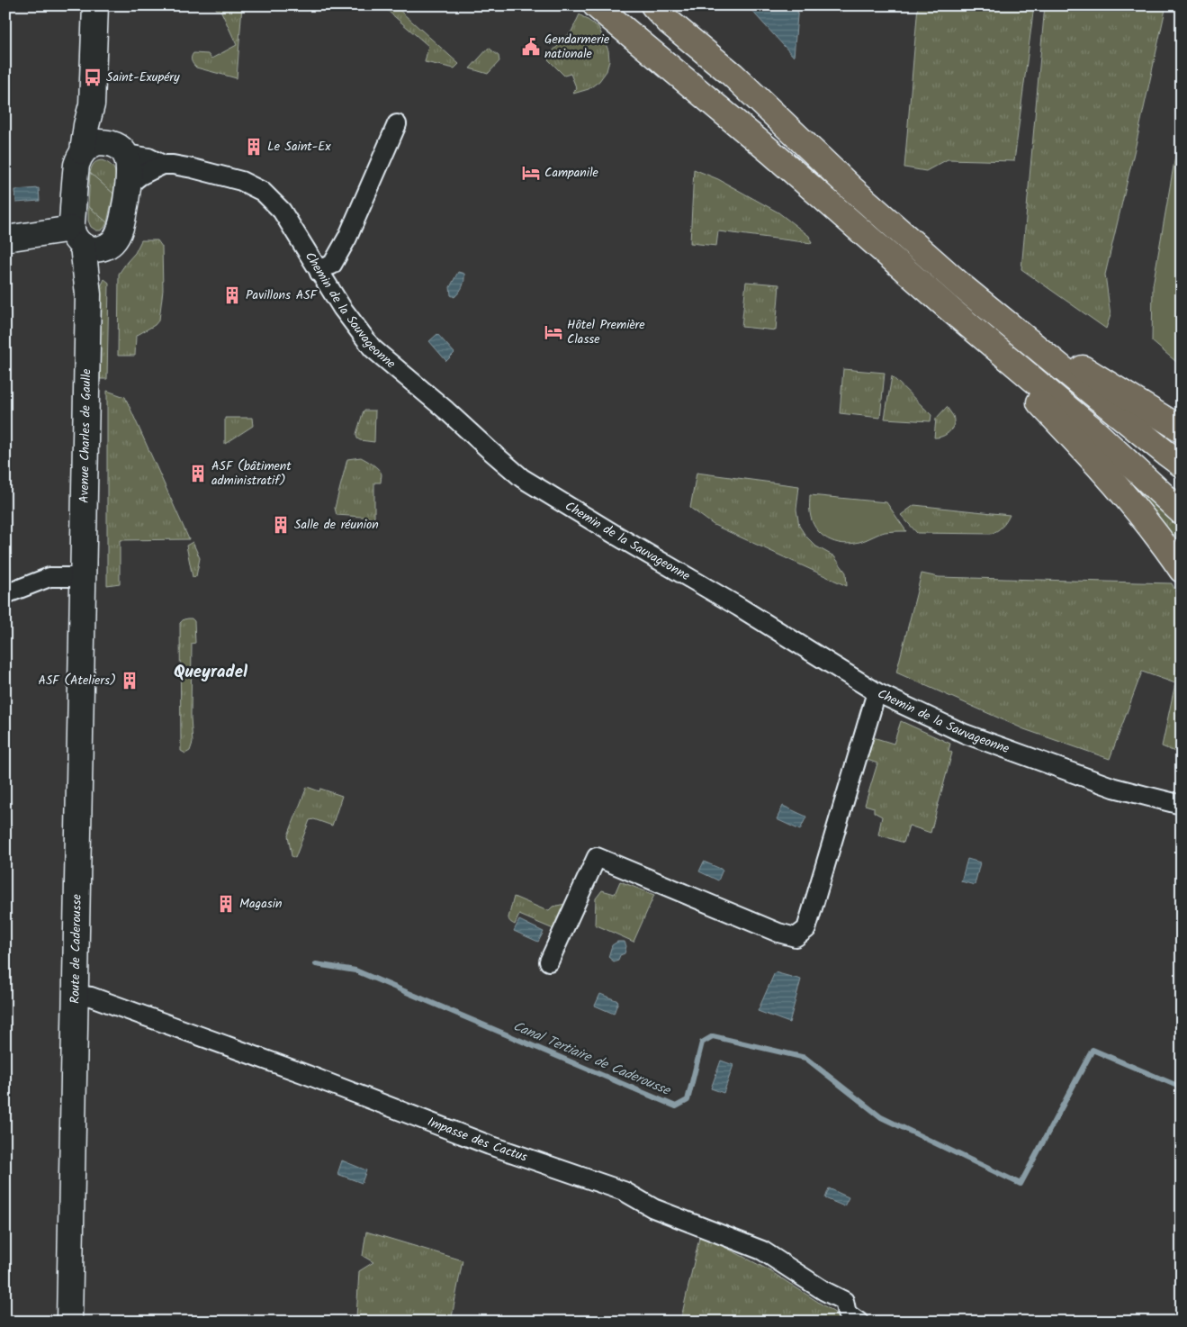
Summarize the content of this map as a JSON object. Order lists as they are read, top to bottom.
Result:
{
  "streets": {
    "main road": ["Avenue Charles de Gaulle", "Route de Caderousse"],
    "street": ["Chemin de la Sauvageonne", "Impasse des Cactus"]
  },
  "crossings": [
    ["Chemin de la Sauvageonne", "Avenue Charles de Gaulle"],
    ["Avenue Charles de Gaulle", "Route de Caderousse"],
    ["Route de Caderousse", "Impasse des Cactus"]
  ],
  "districts": ["Queyradel"],
  "water": ["Canal Tertiaire de Caderousse"],
  "places": {
    "public building": ["Gendarmerie nationale"],
    "bus stop": ["Saint-Exupéry"],
    "building": [
      "Le Saint-Ex",
      "Pavillons ASF",
      "ASF (bâtiment administratif)",
      "Salle de réunion",
      "ASF (Ateliers)",
      "Magasin"
    ],
    "hotel": ["Campanile", "Hôtel Première Classe"]
  }
}
